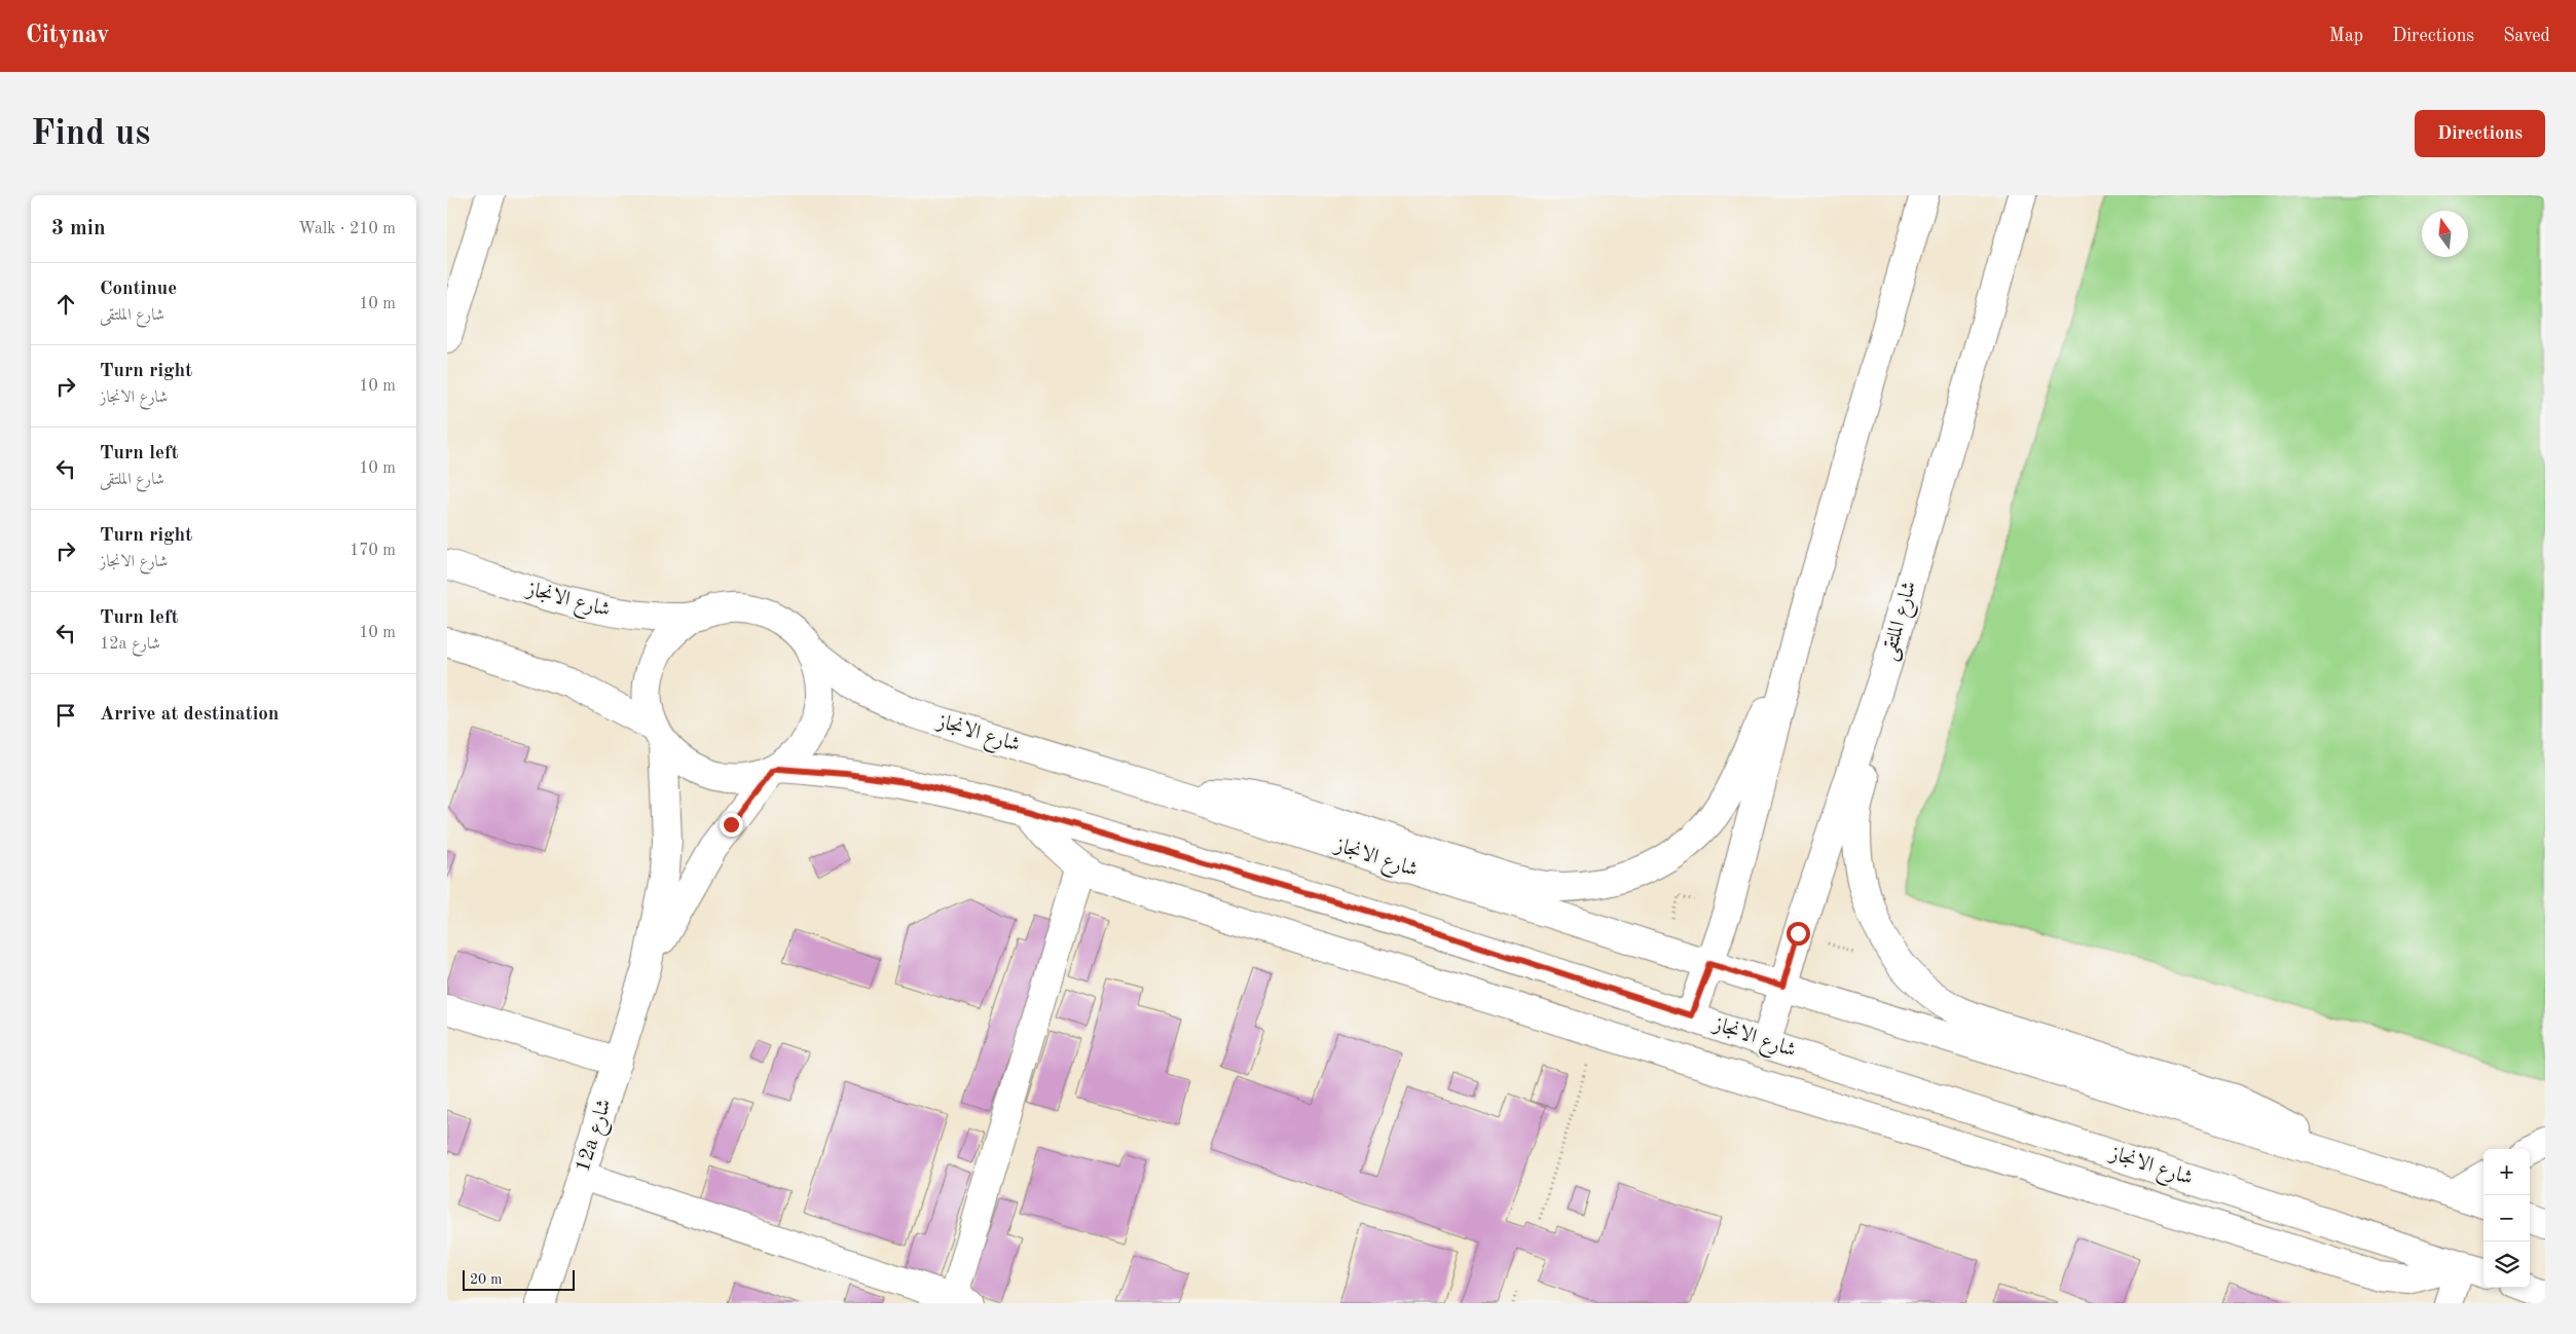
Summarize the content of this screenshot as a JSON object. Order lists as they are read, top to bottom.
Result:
{
  "streets": {
    "street": ["شارع الانجاز", "شارع الملتقى", "12a شارع"]
  },
  "crossings": [
    ["شارع الانجاز", "شارع الملتقى"],
    ["شارع الانجاز", "12a شارع"]
  ],
  "scale_bar": "20 m",
  "north": "top",
  "page": {
    "header": "Citynav",
    "nav": ["Map", "Directions", "Saved"],
    "buttons": "Directions",
    "title": "Find us",
    "heading": ["3 min", "Walk · 210 m"],
    "list": [
      ["Continue", "شارع الملتقى", "10 m"],
      ["Turn right", "شارع الانجاز", "10 m"],
      ["Turn left", "شارع الملتقى", "10 m"],
      ["Turn right", "شارع الانجاز", "170 m"],
      ["Turn left", "12a شارع", "10 m"],
      "Arrive at destination"
    ],
    "map_buttons": ["+", "−"],
    "scale": "20 m"
  }
}
